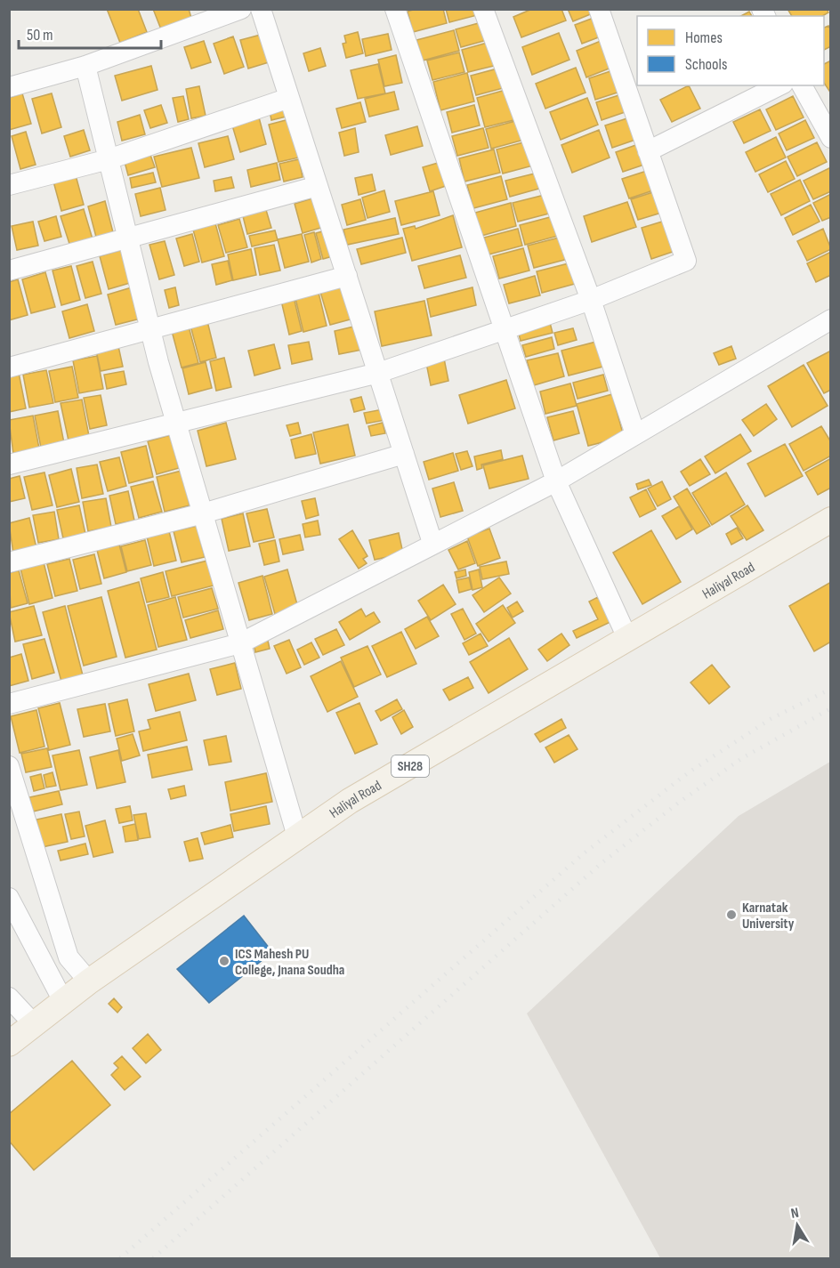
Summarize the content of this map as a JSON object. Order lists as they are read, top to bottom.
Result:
{
  "streets": {
    "main road": ["Haliyal Road", "SH28"]
  },
  "places": ["Karnatak University", "ICS Mahesh PU College, Jnana Soudha"],
  "legend": ["Homes", "Schools"],
  "scale_bar": "50 m",
  "north": "top"
}
